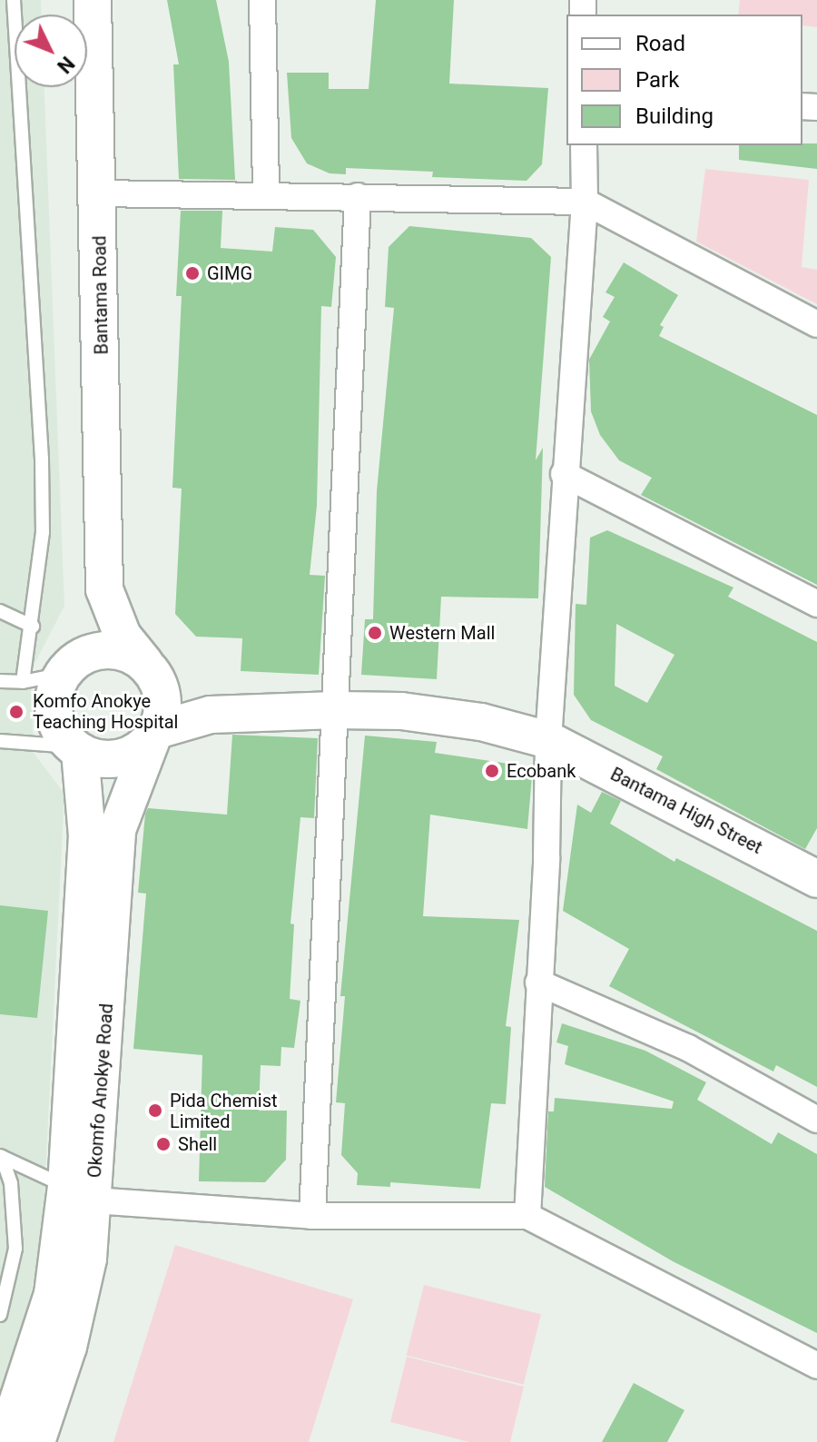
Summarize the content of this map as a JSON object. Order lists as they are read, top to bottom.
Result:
{
  "streets": {
    "main road": ["Bantama Road", "Bantama High Street", "Okomfo Anokye Road"]
  },
  "crossings": [
    ["Bantama High Street", "Okomfo Anokye Road"]
  ],
  "places": [
    "GIMG",
    "Western Mall",
    "Komfo Anokye Teaching Hospital",
    "Ecobank",
    "Pida Chemist Limited",
    "Shell"
  ],
  "legend": ["Road", "Park", "Building"],
  "north": "bottom right"
}
